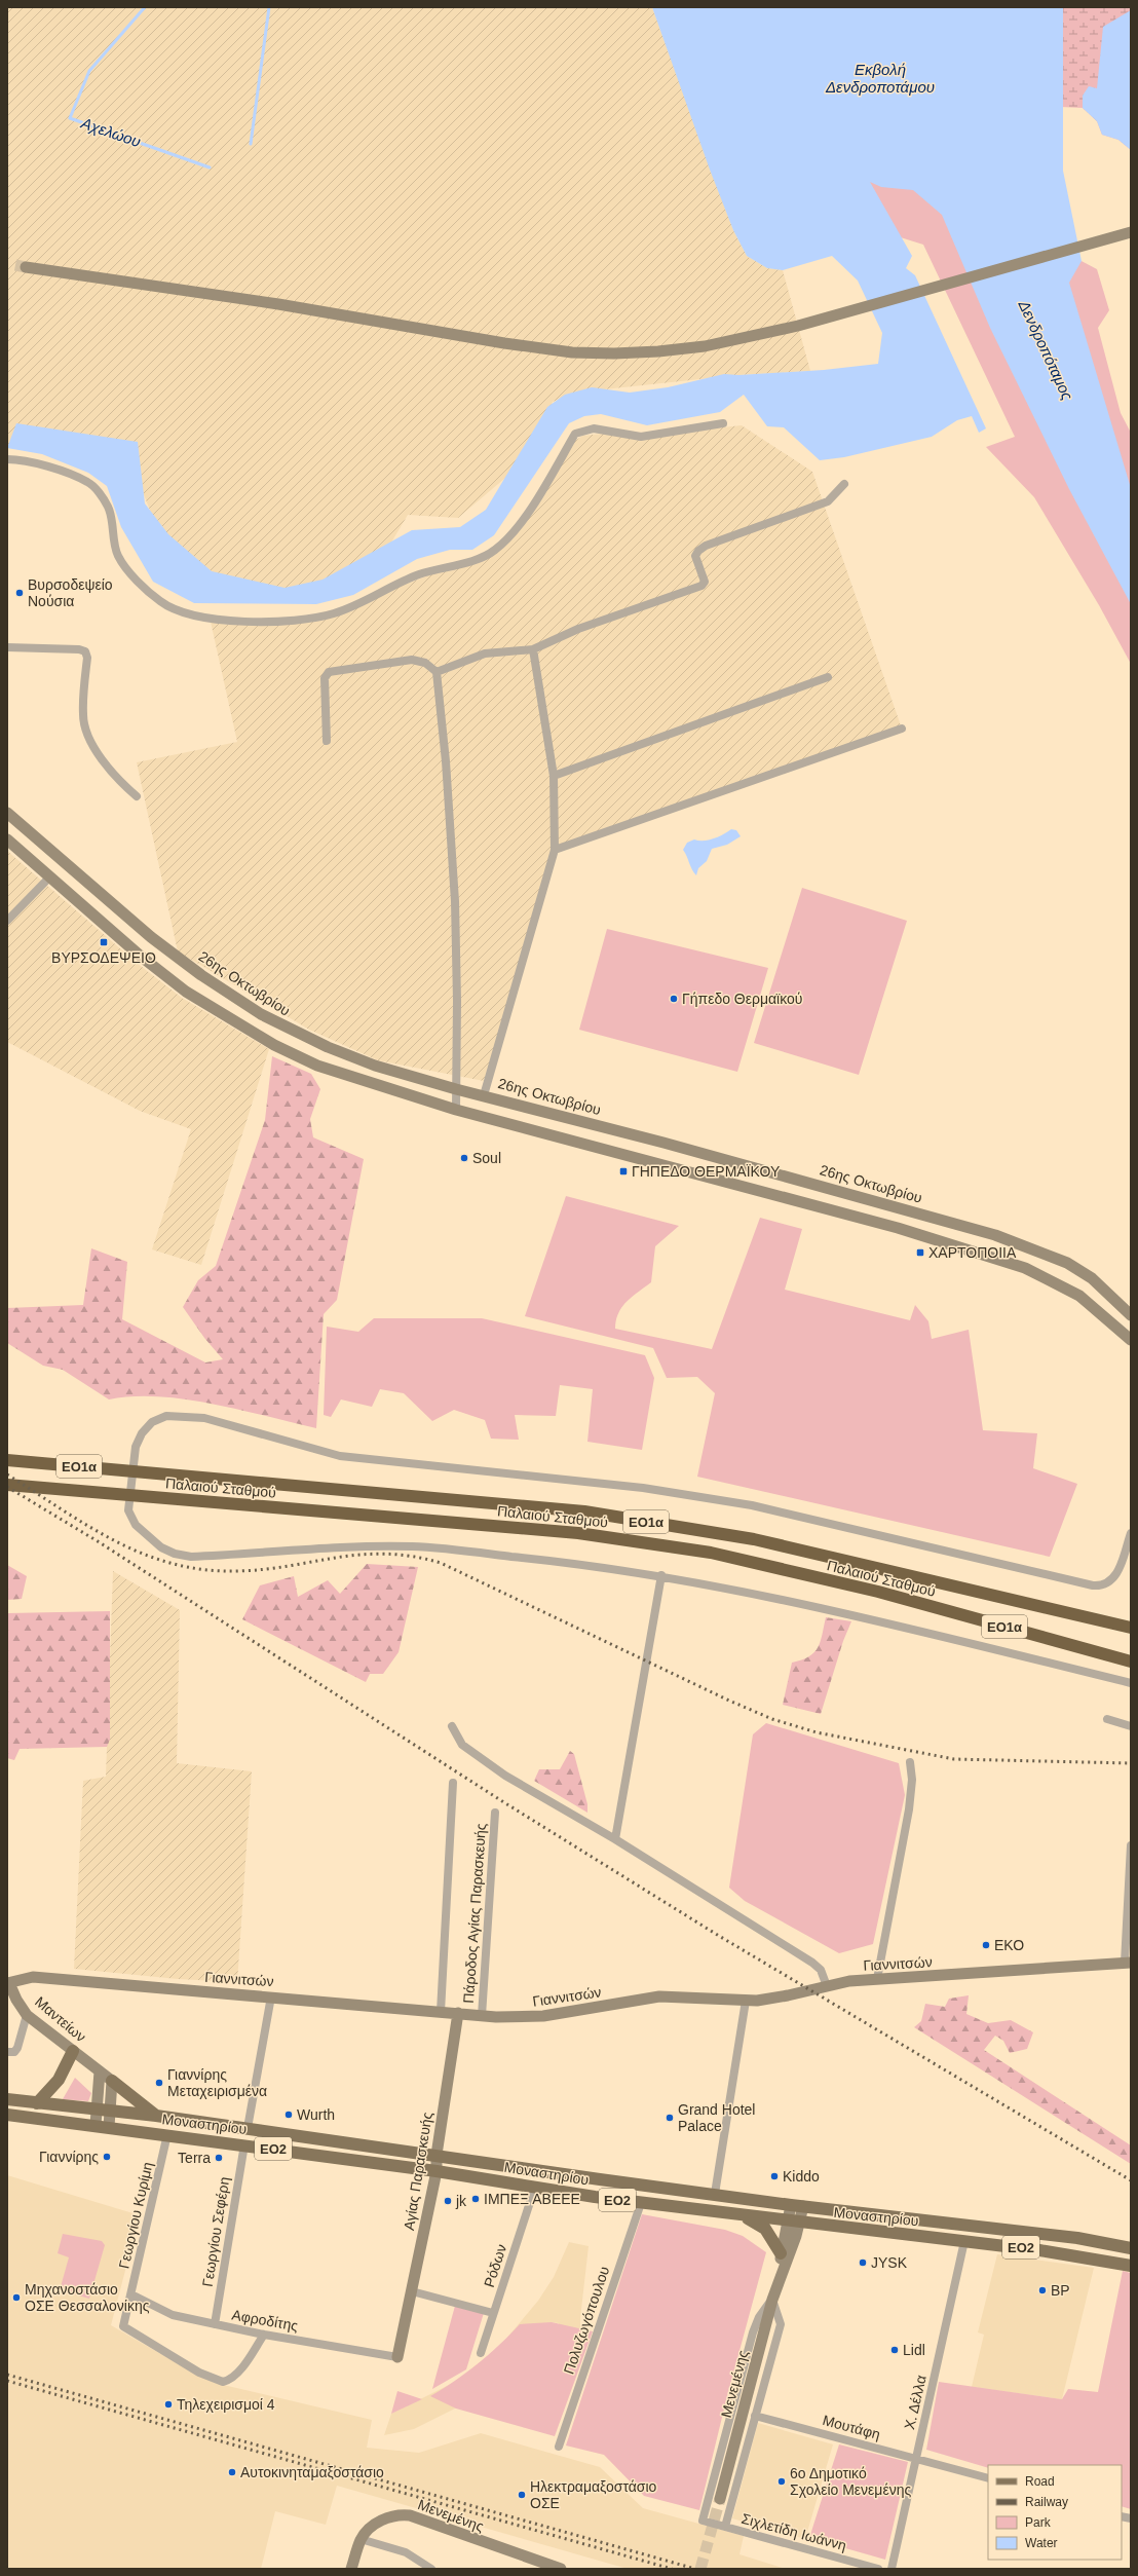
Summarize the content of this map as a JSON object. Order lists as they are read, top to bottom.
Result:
{
  "streets": {
    "highway": ["ΕΟ1α", "Παλαιού Σταθμού"],
    "main road": ["Μοναστηρίου", "ΕΟ2"],
    "street": [
      "26ης Οκτωβρίου",
      "Πάροδος Αγίας Παρασκευής",
      "Γιαννιτσών",
      "Μαντείων",
      "Αγίας Παρασκευής",
      "Γεωργίου Κυρίμη",
      "Γεωργίου Σεφέρη",
      "Ρόδων",
      "Αφροδίτης",
      "Πολυζωγόπουλου",
      "Μενεμένης",
      "Χ. Δέλλα",
      "Μουτάφη",
      "Σιχλετίδη Ιωάννη"
    ]
  },
  "crossings": [
    ["Πάροδος Αγίας Παρασκευής", "Γιαννιτσών"],
    ["Γιαννιτσών", "Μαντείων"],
    ["Γιαννιτσών", "Αγίας Παρασκευής"],
    ["Μοναστηρίου", "Αγίας Παρασκευής"],
    ["Μοναστηρίου", "Γεωργίου Κυρίμη"],
    ["Μοναστηρίου", "Γεωργίου Σεφέρη"],
    ["Μοναστηρίου", "Ρόδων"],
    ["Μοναστηρίου", "Πολυζωγόπουλου"],
    ["Μοναστηρίου", "Μενεμένης"],
    ["Μοναστηρίου", "Χ. Δέλλα"],
    ["Αγίας Παρασκευής", "Αφροδίτης"],
    ["Γεωργίου Κυρίμη", "Αφροδίτης"],
    ["Γεωργίου Σεφέρη", "Αφροδίτης"],
    ["Μενεμένης", "Σιχλετίδη Ιωάννη"],
    ["Χ. Δέλλα", "Μουτάφη"]
  ],
  "water": ["Εκβολή Δενδροποτάμου", "Αχελώου", "Δενδροπόταμος"],
  "places": {
    "other": [
      "Βυρσοδεψείο Νούσια",
      "Γήπεδο Θερμαϊκού",
      "Soul",
      "ΕΚΟ",
      "Γιαννίρης Μεταχειρισμένα",
      "Wurth",
      "Grand Hotel Palace",
      "Γιαννίρης",
      "Terra",
      "Kiddo",
      "ΙΜΠΕΞ ΑΒΕΕΕ",
      "jk",
      "JYSK",
      "BP",
      "Μηχανοστάσιο ΟΣΕ Θεσσαλονίκης",
      "Lidl",
      "Τηλεχειρισμοί 4",
      "Αυτοκινηταμαξοστάσιο",
      "6ο Δημοτικό Σχολείο Μενεμένης",
      "Ηλεκτραμαξοστάσιο ΟΣΕ"
    ],
    "transit": ["ΒΥΡΣΟΔΕΨΕΙΟ", "ΓΗΠΕΔΟ ΘΕΡΜΑΪΚΟΥ", "ΧΑΡΤΟΠΟΙΙΑ"]
  },
  "legend": [
    "Road",
    "Railway",
    "Park",
    "Water"
  ]
}
